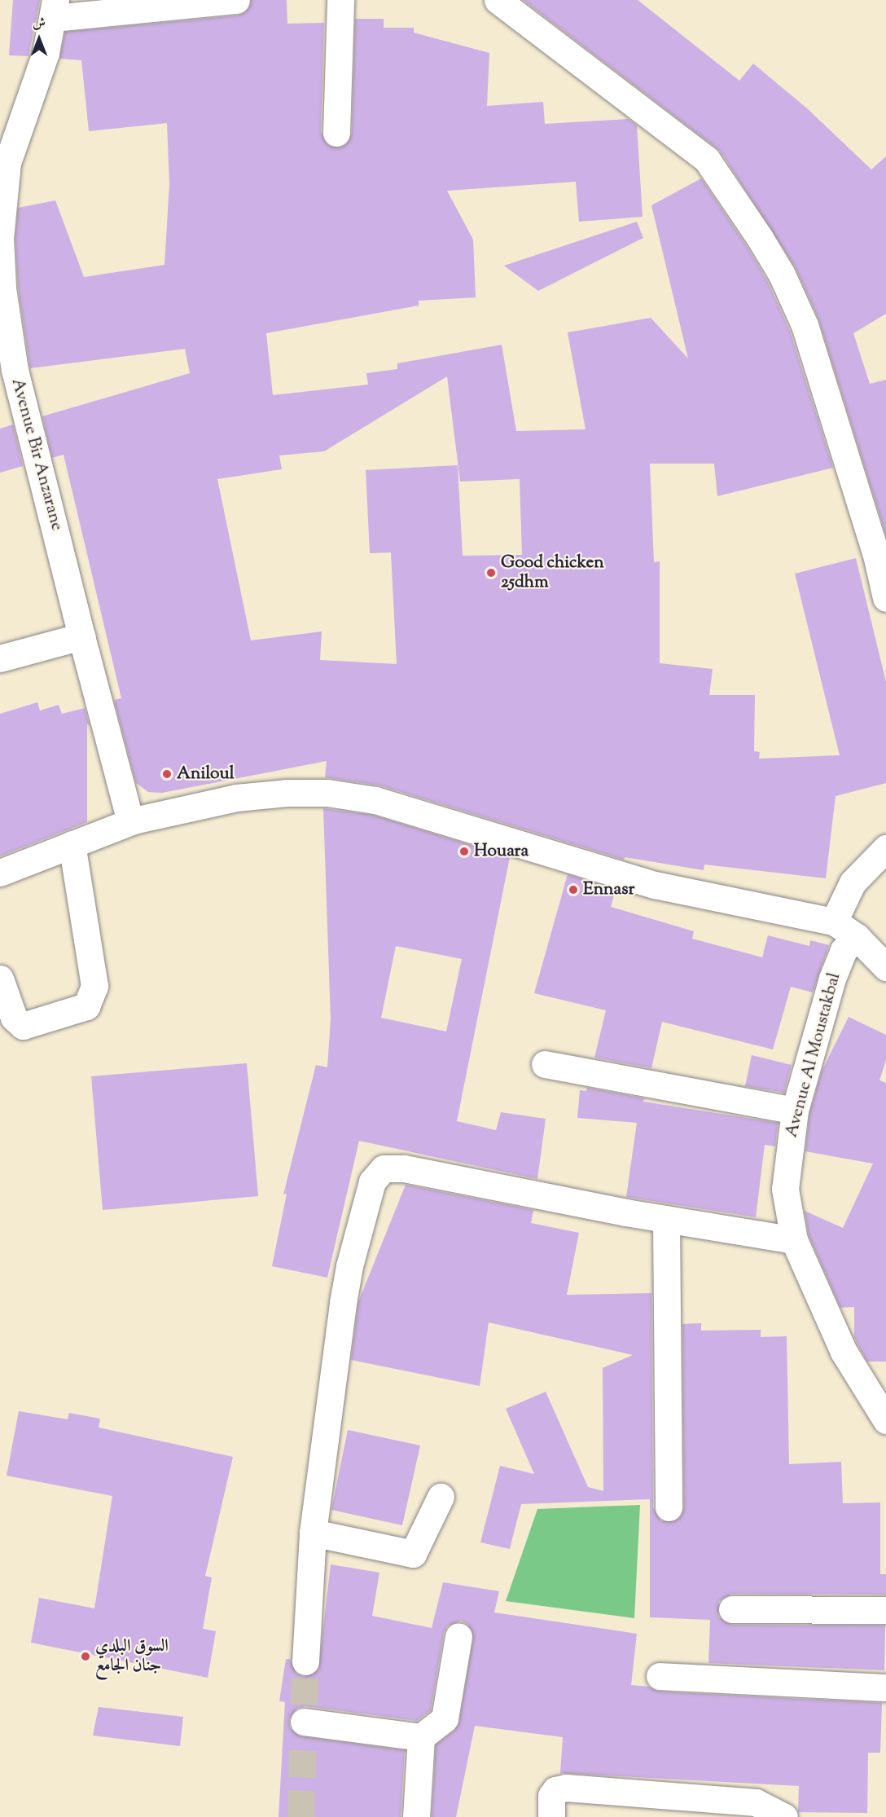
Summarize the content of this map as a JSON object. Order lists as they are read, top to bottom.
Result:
{
  "streets": {
    "street": ["Avenue Bir Anzarane", "Avenue Al Moustakbal"]
  },
  "places": [
    "Good chicken 25dhm",
    "Aniloul",
    "Houara",
    "Ennasr",
    "السوق البلدي جنان الجامع"
  ],
  "north": "top"
}
